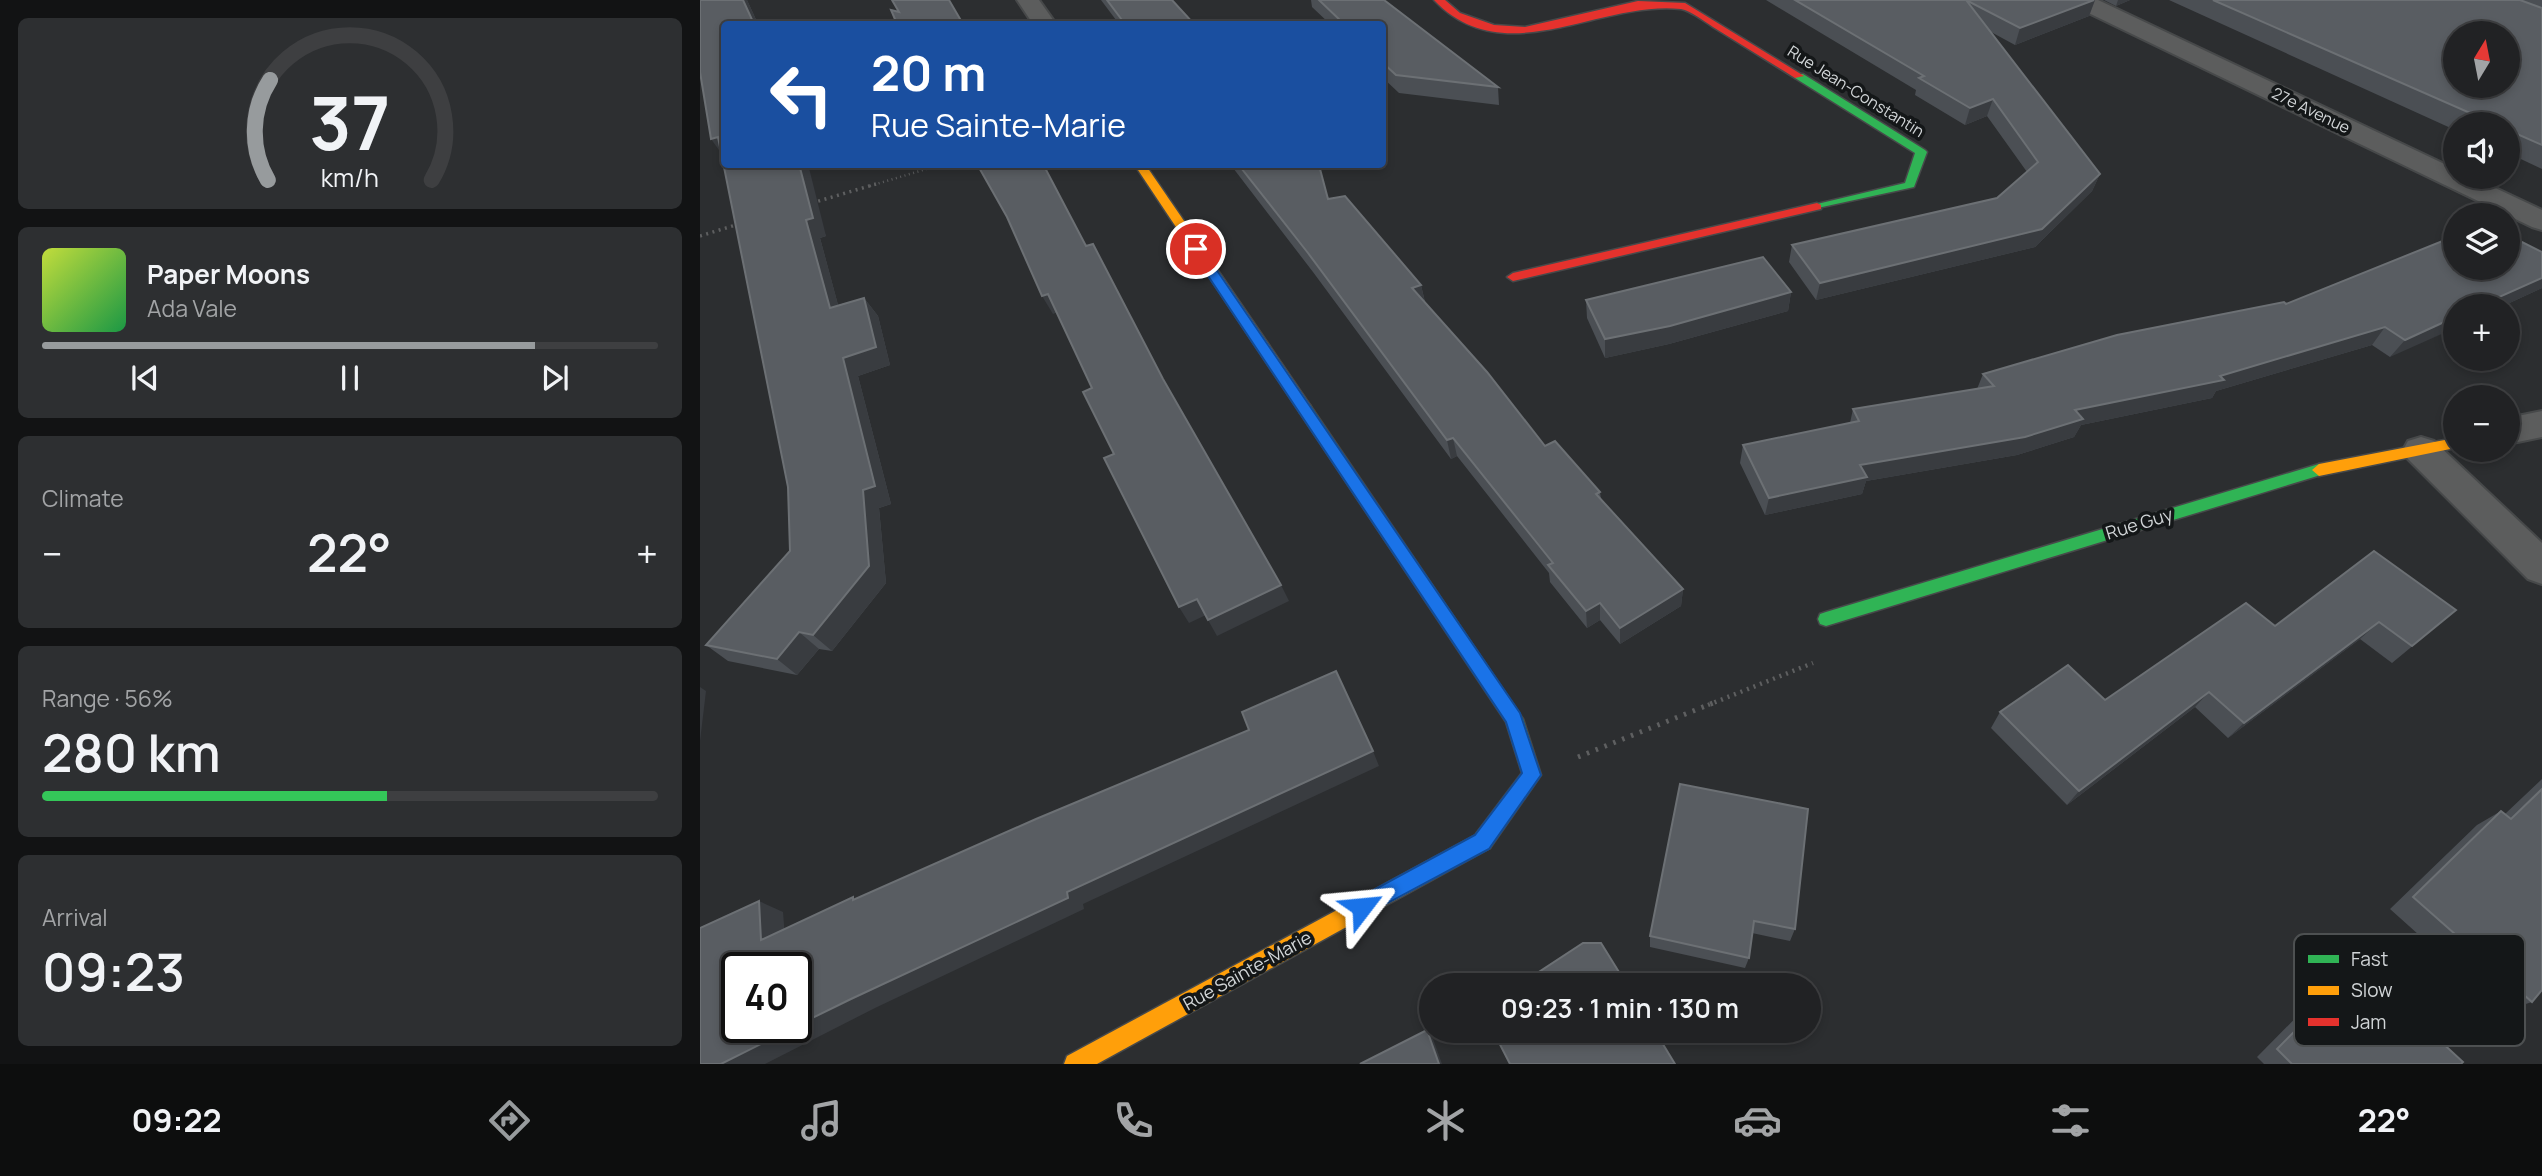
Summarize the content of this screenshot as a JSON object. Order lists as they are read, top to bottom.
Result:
{
  "streets": {
    "street": [
      "Rue Jean-Constantin",
      "27e Avenue",
      "Rue Guy",
      "Rue Sainte-Marie"
    ]
  },
  "legend": ["Fast", "Slow", "Jam"],
  "north": "top",
  "page": {
    "map_buttons": ["+", "−"],
    "turn": ["20 m", "Rue Sainte-Marie"],
    "song": ["Paper Moons", "Ada Vale"],
    "tile": [
      "Climate",
      ["Range · 56%", "280 km"],
      ["Arrival", "09:23"]
    ],
    "heat": ["−", "22°", "+"],
    "limit": "40",
    "trip": "09:23 · 1 min · 130 m",
    "tabs": ["09:22", "22°"],
    "gauge": ["37", "km/h"]
  }
}
